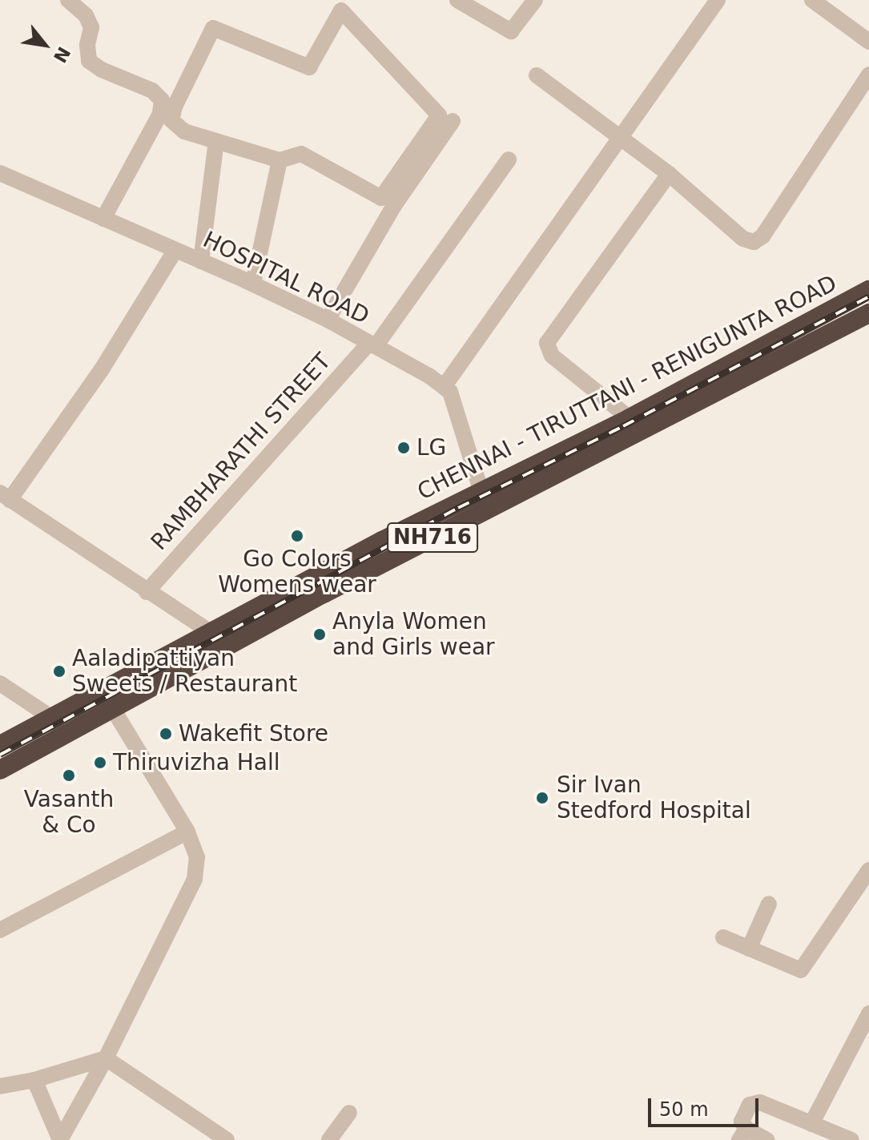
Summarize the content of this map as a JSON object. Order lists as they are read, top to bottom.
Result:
{
  "streets": {
    "highway": ["CHENNAI - TIRUTTANI - RENIGUNTA ROAD", "NH716"],
    "street": ["HOSPITAL ROAD", "RAMBHARATHI STREET"]
  },
  "crossings": [
    ["HOSPITAL ROAD", "CHENNAI - TIRUTTANI - RENIGUNTA ROAD"],
    ["HOSPITAL ROAD", "RAMBHARATHI STREET"]
  ],
  "places": [
    "LG",
    "Go Colors Womens wear",
    "Anyla Women and Girls wear",
    "Aaladipattiyan Sweets / Restaurant",
    "Wakefit Store",
    "Thiruvizha Hall",
    "Vasanth & Co",
    "Sir Ivan Stedford Hospital"
  ],
  "scale_bar": "50 m",
  "north": "bottom right"
}
